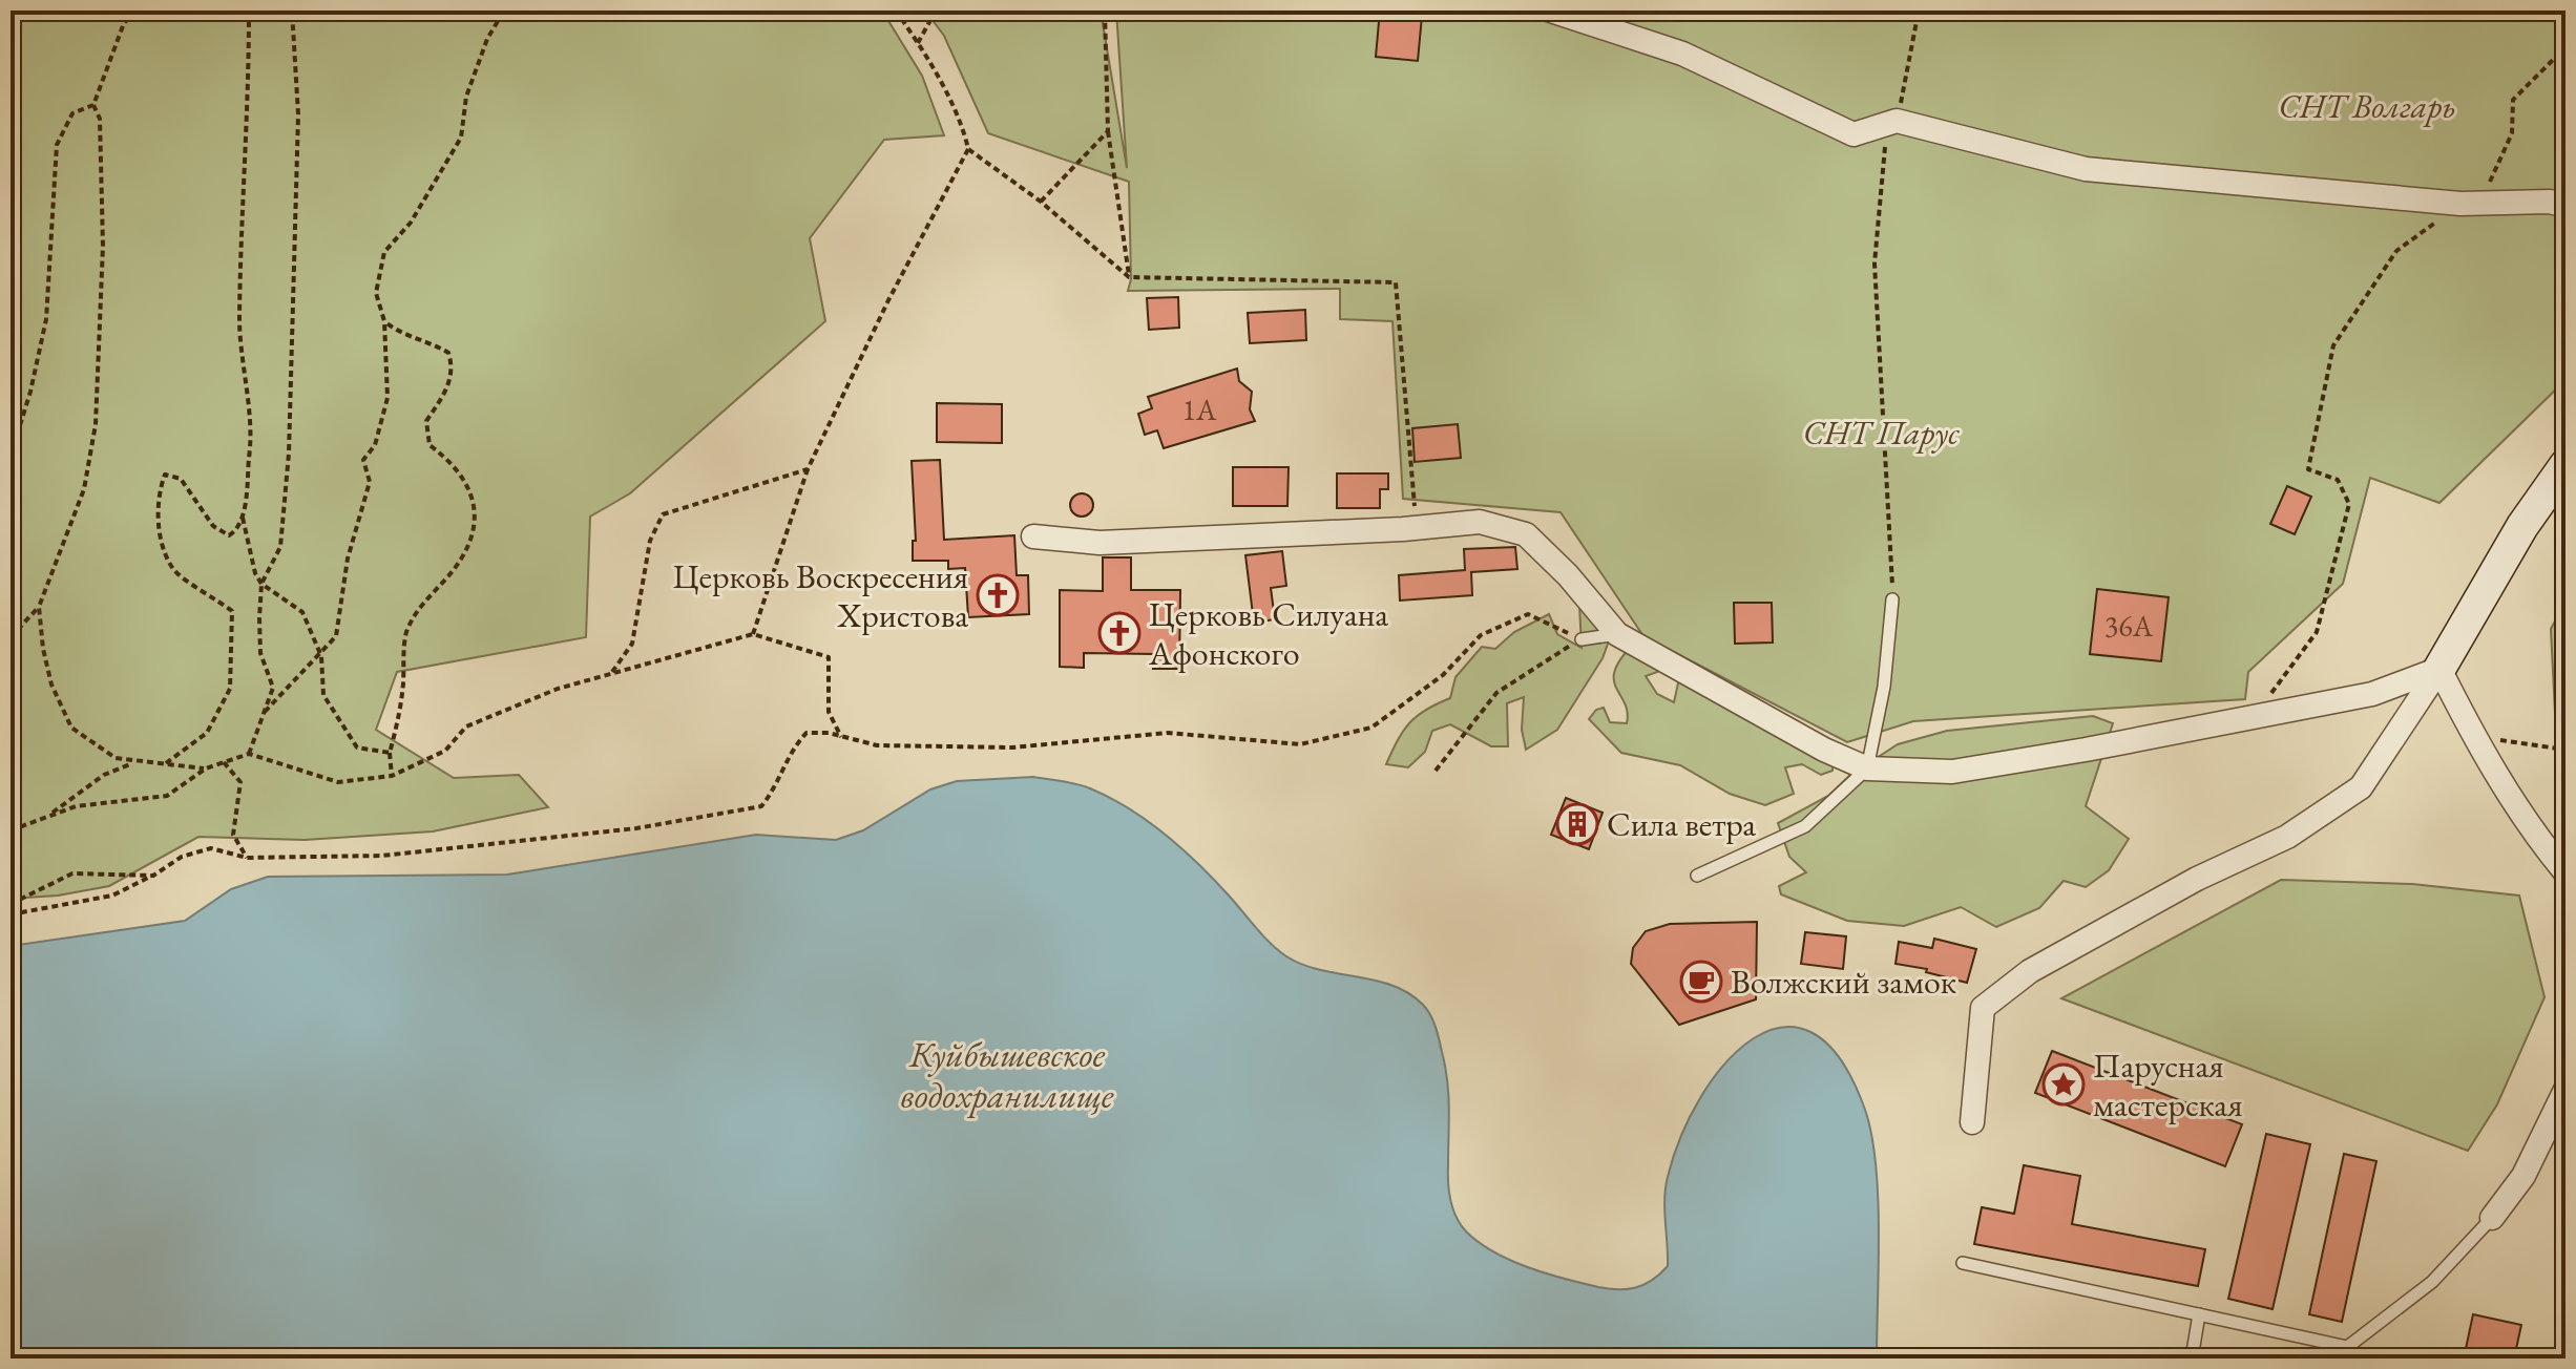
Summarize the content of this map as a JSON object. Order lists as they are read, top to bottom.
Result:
{
  "water": ["Куйбышевское водохранилище"],
  "parks": ["СНТ Волгарь", "СНТ Парус"],
  "places": {
    "church": ["Церковь Воскресения Христова", "Церковь Силуана Афонского"],
    "building": ["Сила ветра"],
    "cafe": ["Волжский замок"],
    "place": ["Парусная мастерская"]
  },
  "house_numbers": ["1А", "36А"]
}
